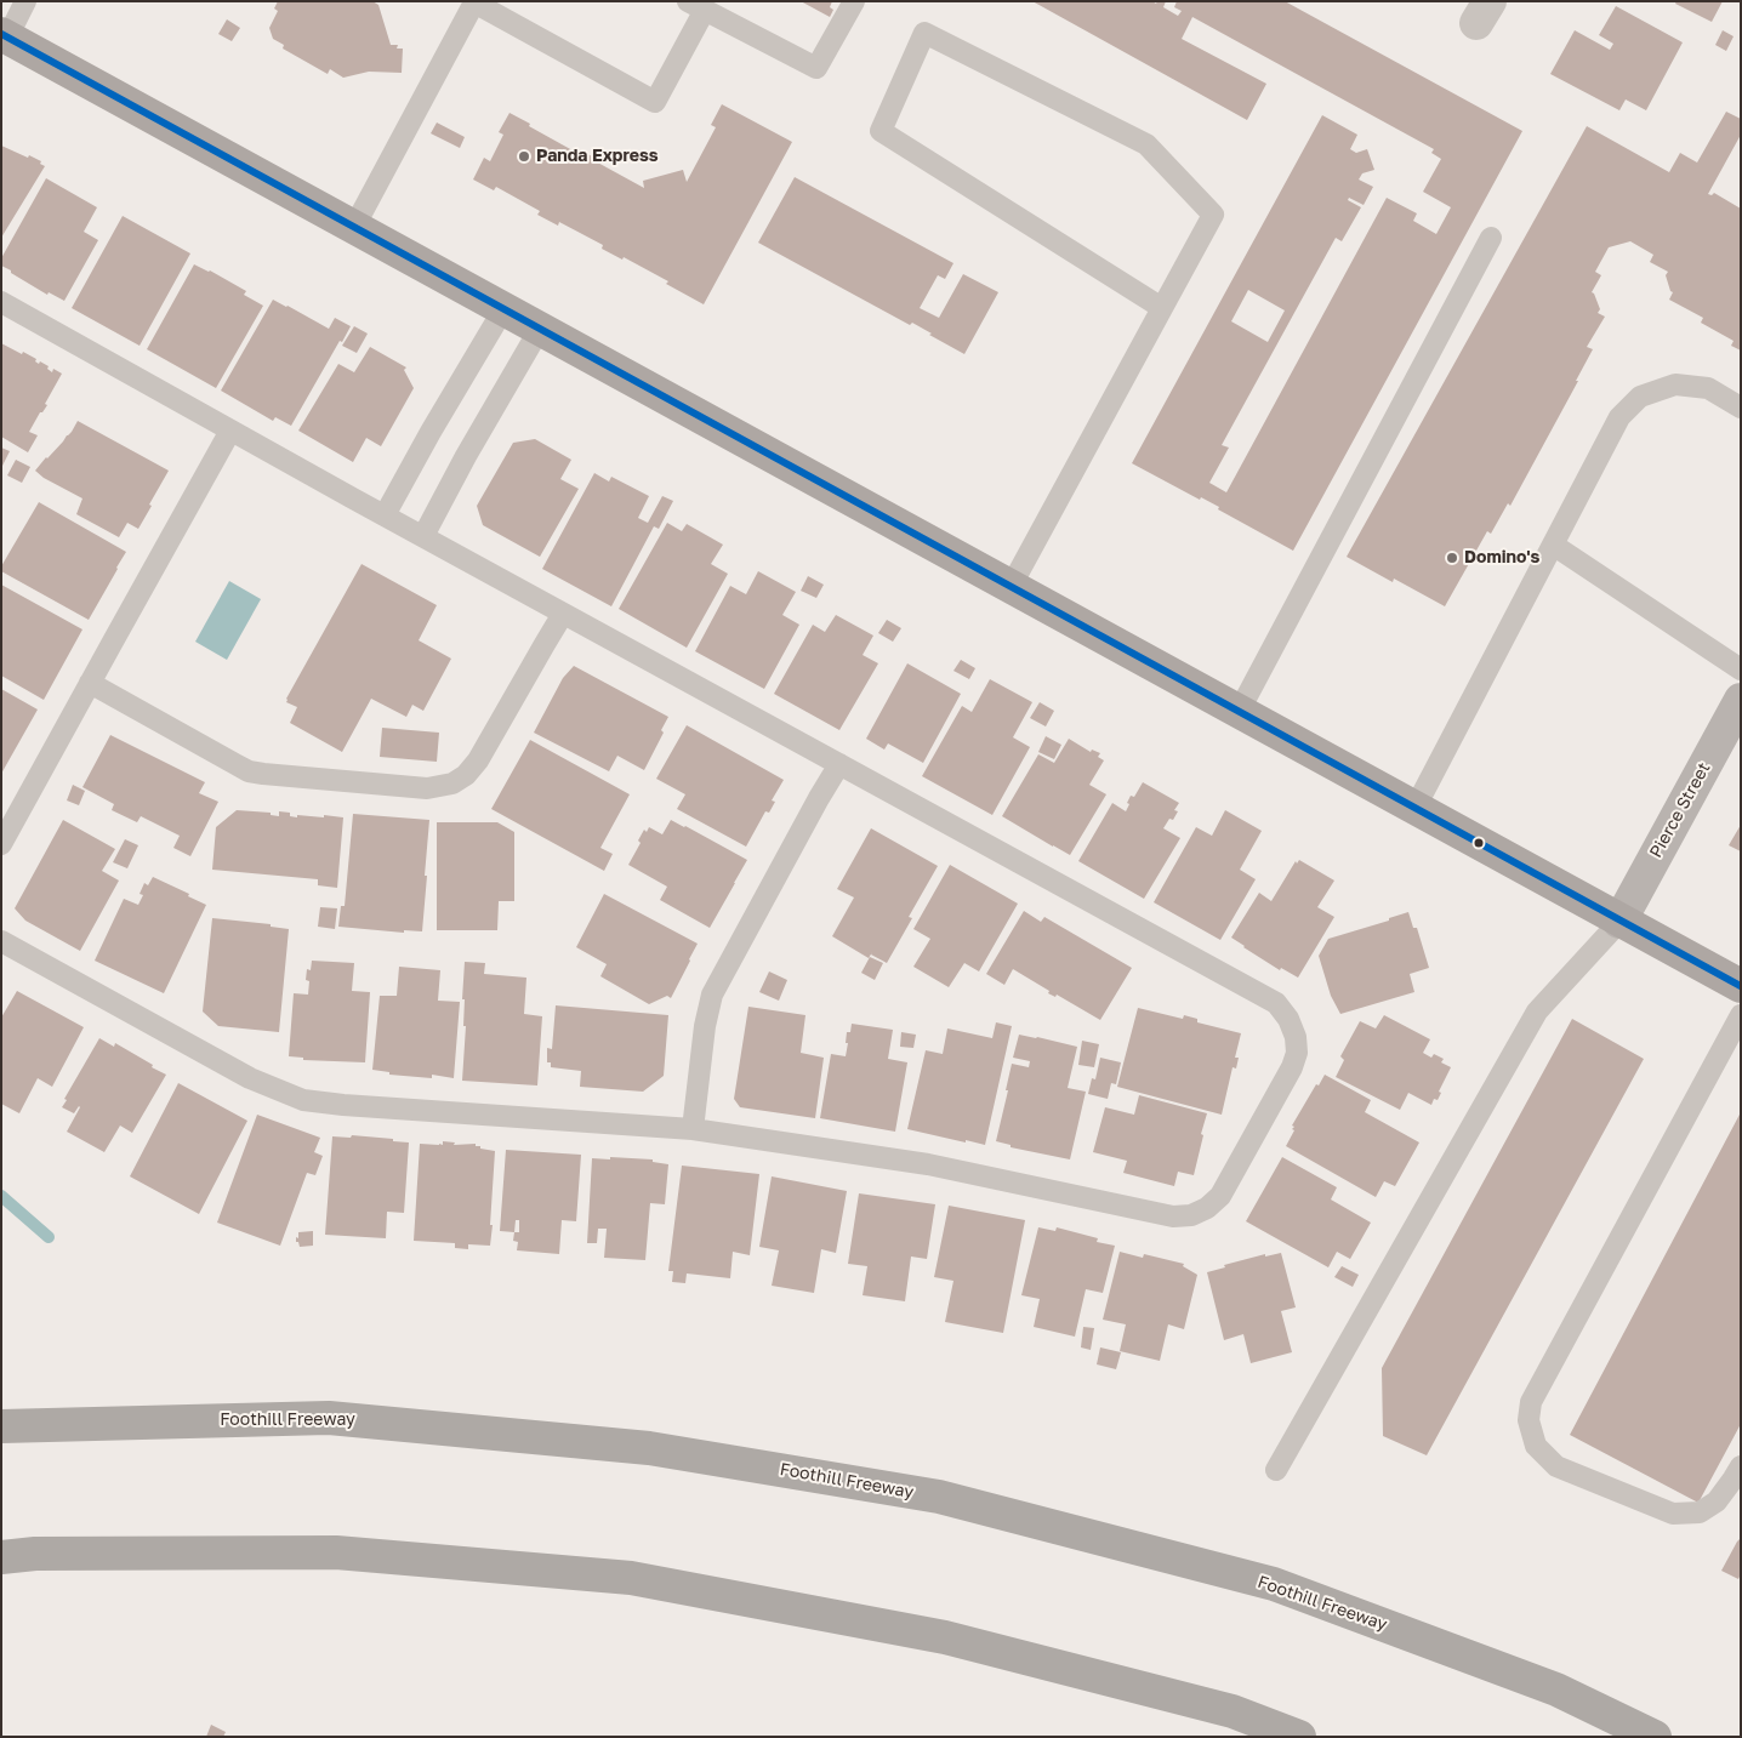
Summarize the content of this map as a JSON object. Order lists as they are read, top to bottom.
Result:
{
  "streets": {
    "highway": ["Foothill Freeway"],
    "street": ["Pierce Street"]
  },
  "places": ["Panda Express", "Domino's"]
}
